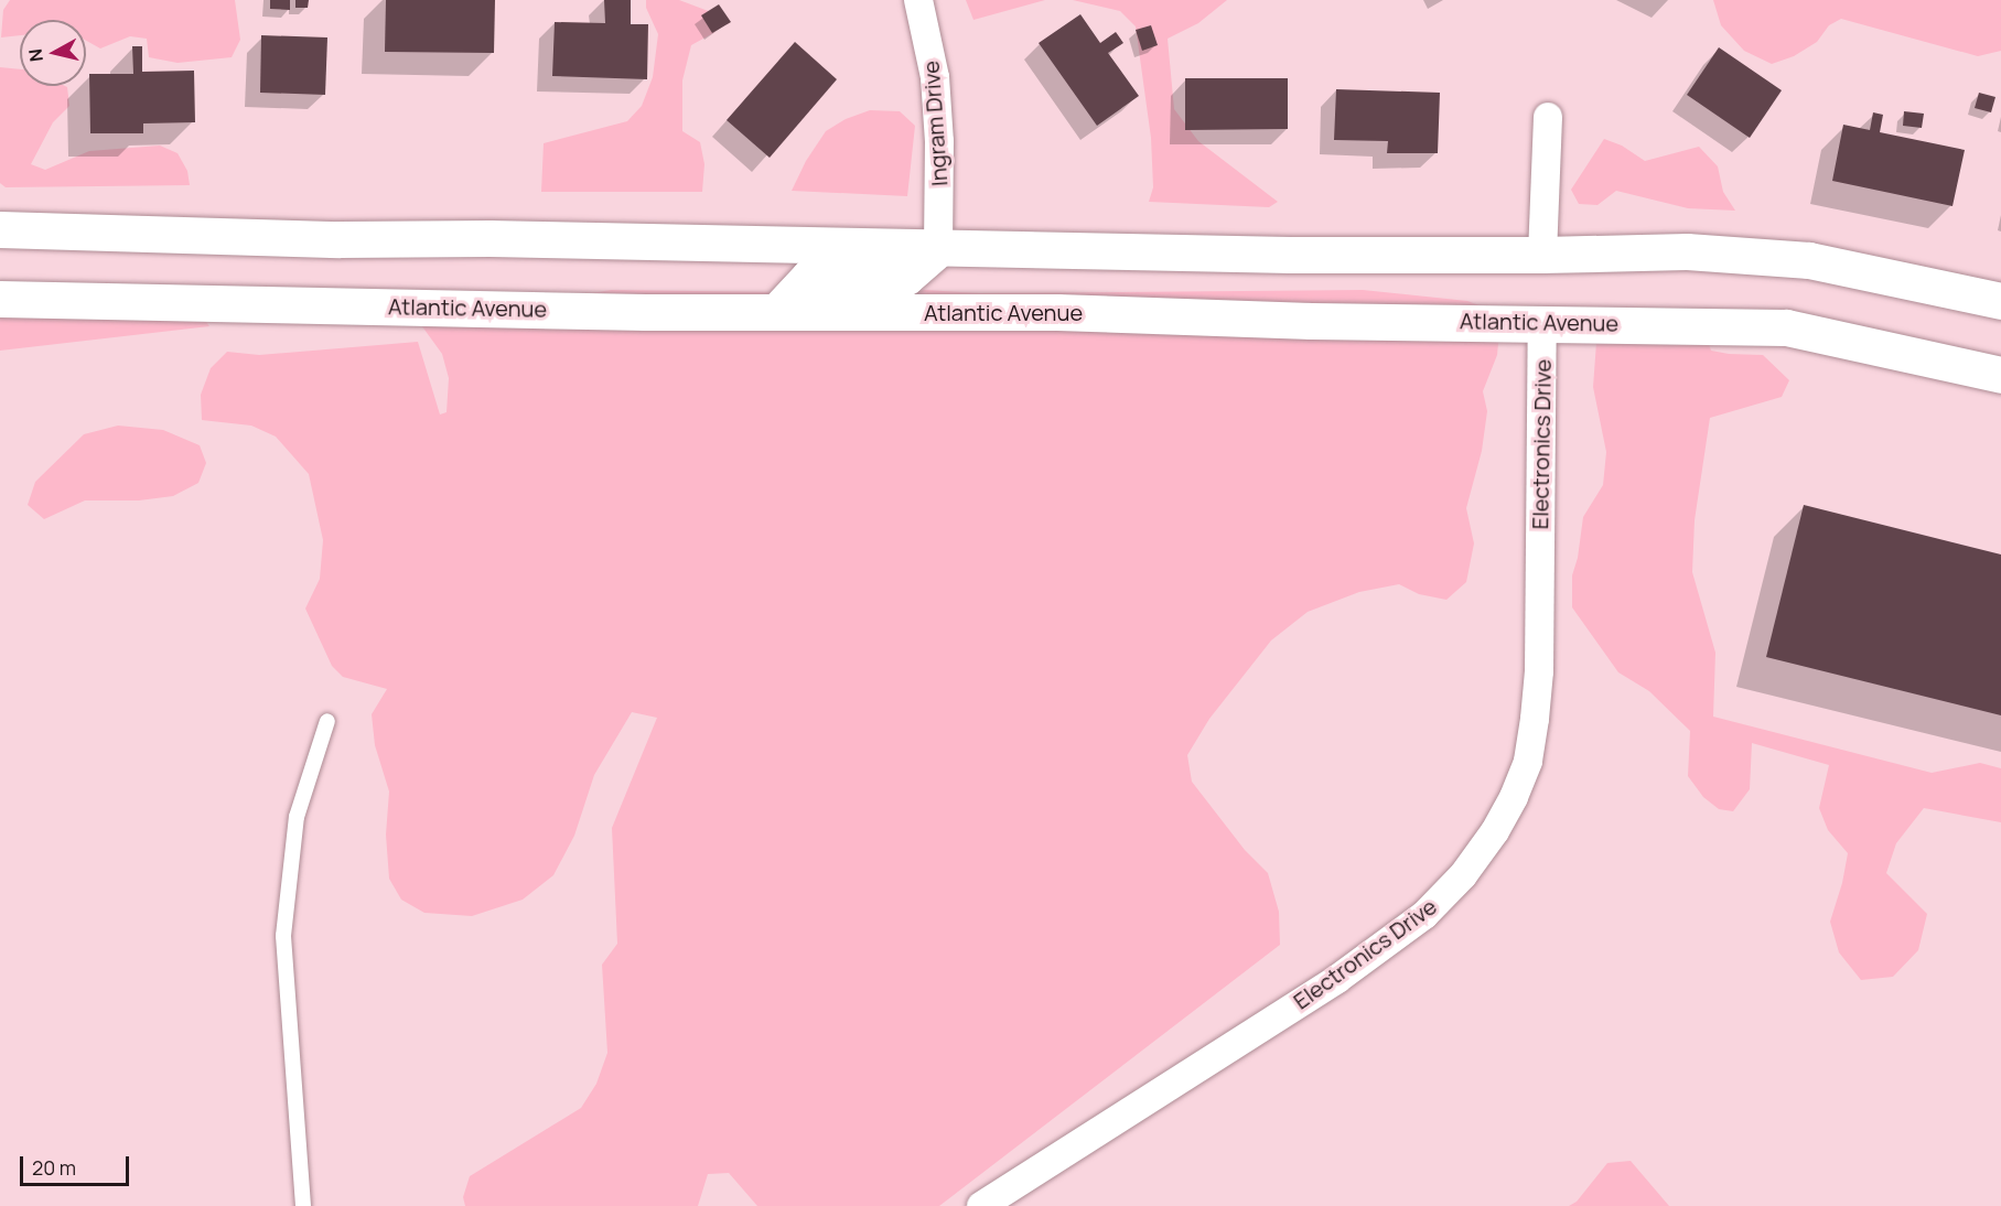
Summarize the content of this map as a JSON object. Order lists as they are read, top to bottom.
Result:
{
  "streets": {
    "main road": ["Atlantic Avenue"],
    "street": ["Ingram Drive", "Electronics Drive"]
  },
  "crossings": [
    ["Atlantic Avenue", "Electronics Drive"]
  ],
  "scale_bar": "20 m",
  "north": "left"
}
